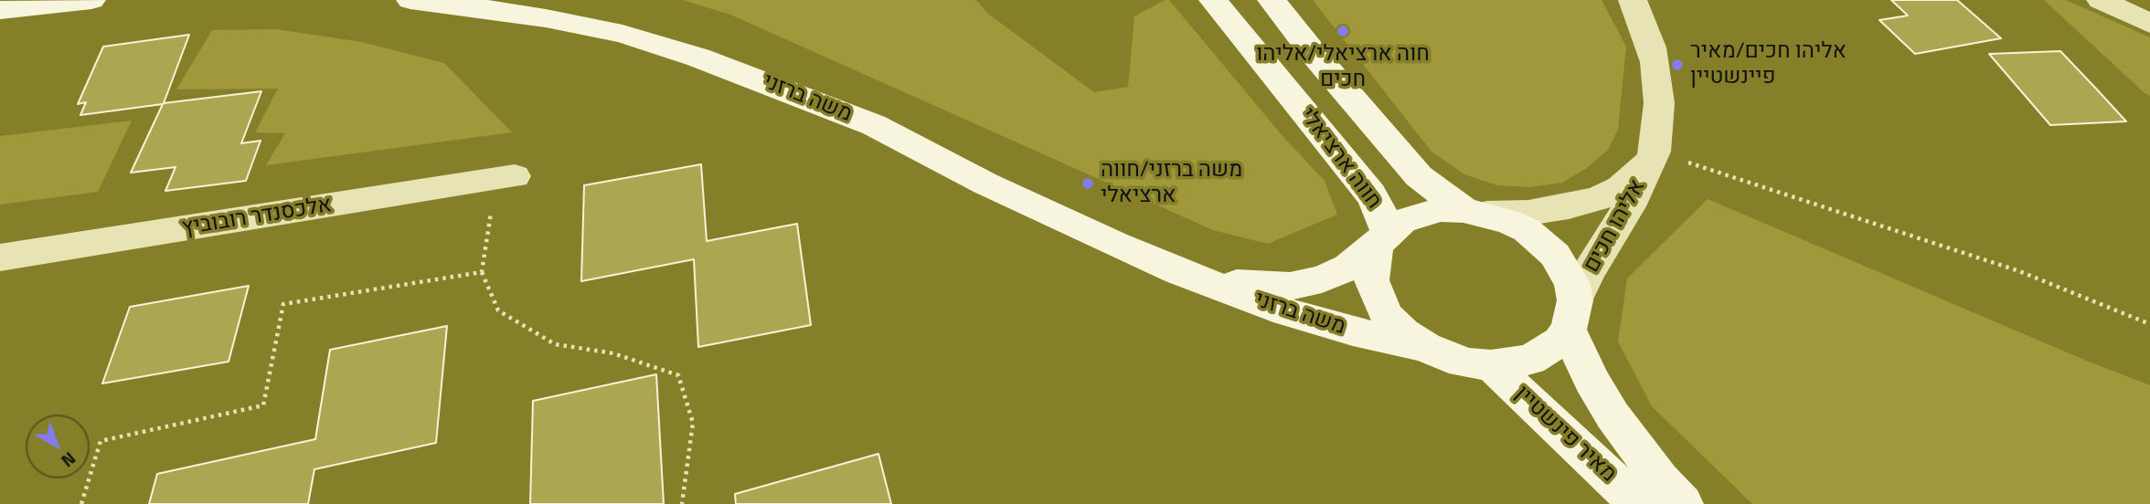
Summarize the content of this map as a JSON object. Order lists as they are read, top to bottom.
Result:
{
  "streets": {
    "street": [
      "משה ברזני",
      "חווה ארציאלי",
      "אלכסנדר רובוביץ",
      "אליהו חכים",
      "מאיר פינשטיין"
    ]
  },
  "crossings": [
    ["משה ברזני", "חווה ארציאלי"],
    ["משה ברזני", "אליהו חכים"],
    ["משה ברזני", "מאיר פינשטיין"],
    ["חווה ארציאלי", "אליהו חכים"],
    ["חווה ארציאלי", "מאיר פינשטיין"],
    ["אליהו חכים", "מאיר פינשטיין"]
  ],
  "places": ["חוה ארציאלי/אליהו חכים", "אליהו חכים/מאיר פיינשטיין", "משה ברזני/חווה ארציאלי"],
  "north": "bottom right"
}
